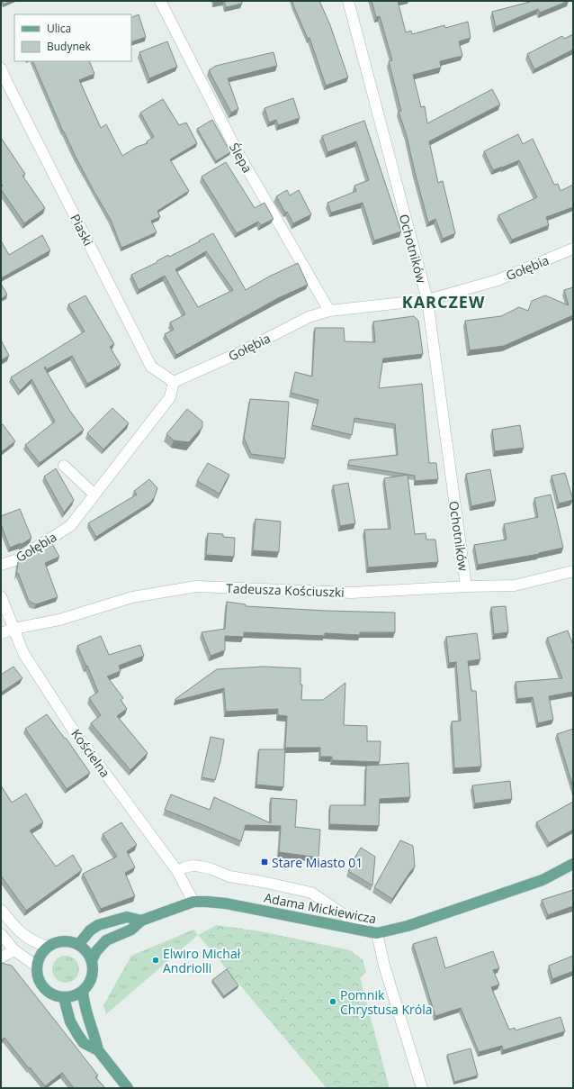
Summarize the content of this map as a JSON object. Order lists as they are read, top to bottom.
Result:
{
  "streets": {
    "main road": ["Adama Mickiewicza"],
    "street": [
      "Ślepa",
      "Piaski",
      "Ochotników",
      "Gołębia",
      "Tadeusza Kościuszki",
      "Kościelna"
    ]
  },
  "crossings": [
    ["Ślepa", "Gołębia"],
    ["Piaski", "Gołębia"],
    ["Ochotników", "Gołębia"],
    ["Ochotników", "Tadeusza Kościuszki"],
    ["Tadeusza Kościuszki", "Kościelna"],
    ["Kościelna", "Adama Mickiewicza"]
  ],
  "districts": ["KARCZEW"],
  "places": {
    "transit": ["Stare Miasto 01"],
    "other": ["Elwiro Michał Andriolli", "Pomnik Chrystusa Króla"]
  },
  "legend": ["Ulica", "Budynek"]
}
